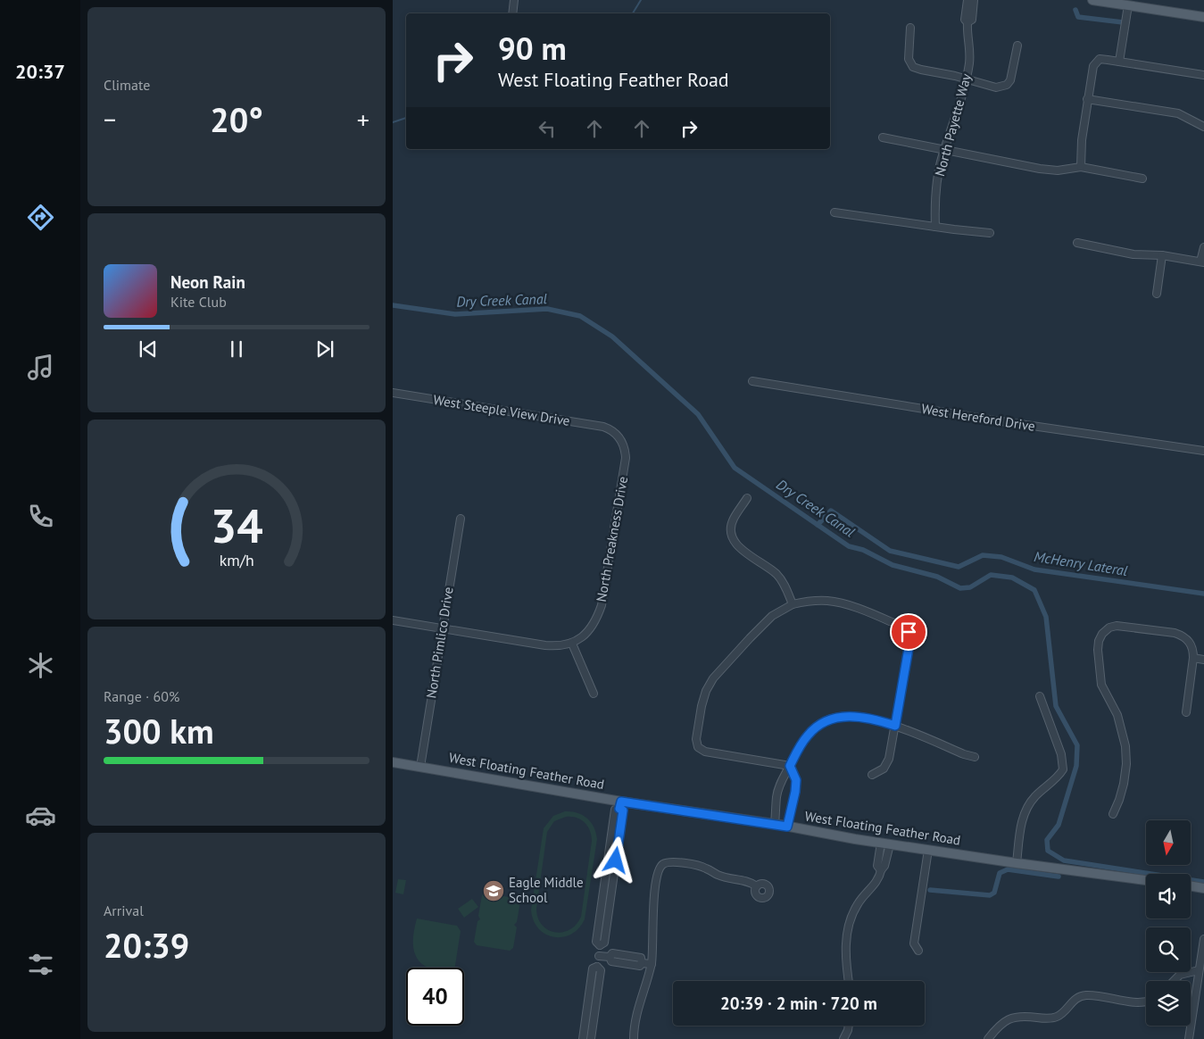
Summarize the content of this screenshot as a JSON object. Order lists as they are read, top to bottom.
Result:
{
  "streets": {
    "main road": ["West Floating Feather Road"],
    "street": [
      "North Payette Way",
      "West Steeple View Drive",
      "West Hereford Drive",
      "North Preakness Drive",
      "North Pimlico Drive"
    ]
  },
  "crossings": [
    ["West Steeple View Drive", "North Preakness Drive"],
    ["North Pimlico Drive", "West Floating Feather Road"]
  ],
  "water": ["Dry Creek Canal", "McHenry Lateral"],
  "places": {
    "school or university": ["Eagle Middle School"]
  },
  "north": "bottom",
  "page": {
    "tabs": "20:37",
    "tile": [
      "Climate",
      ["Range · 60%", "300 km"],
      ["Arrival", "20:39"]
    ],
    "turn": ["90 m", "West Floating Feather Road"],
    "heat": ["−", "20°", "+"],
    "song": ["Neon Rain", "Kite Club"],
    "limit": "40",
    "trip": "20:39 · 2 min · 720 m",
    "gauge": ["34", "km/h"]
  }
}
